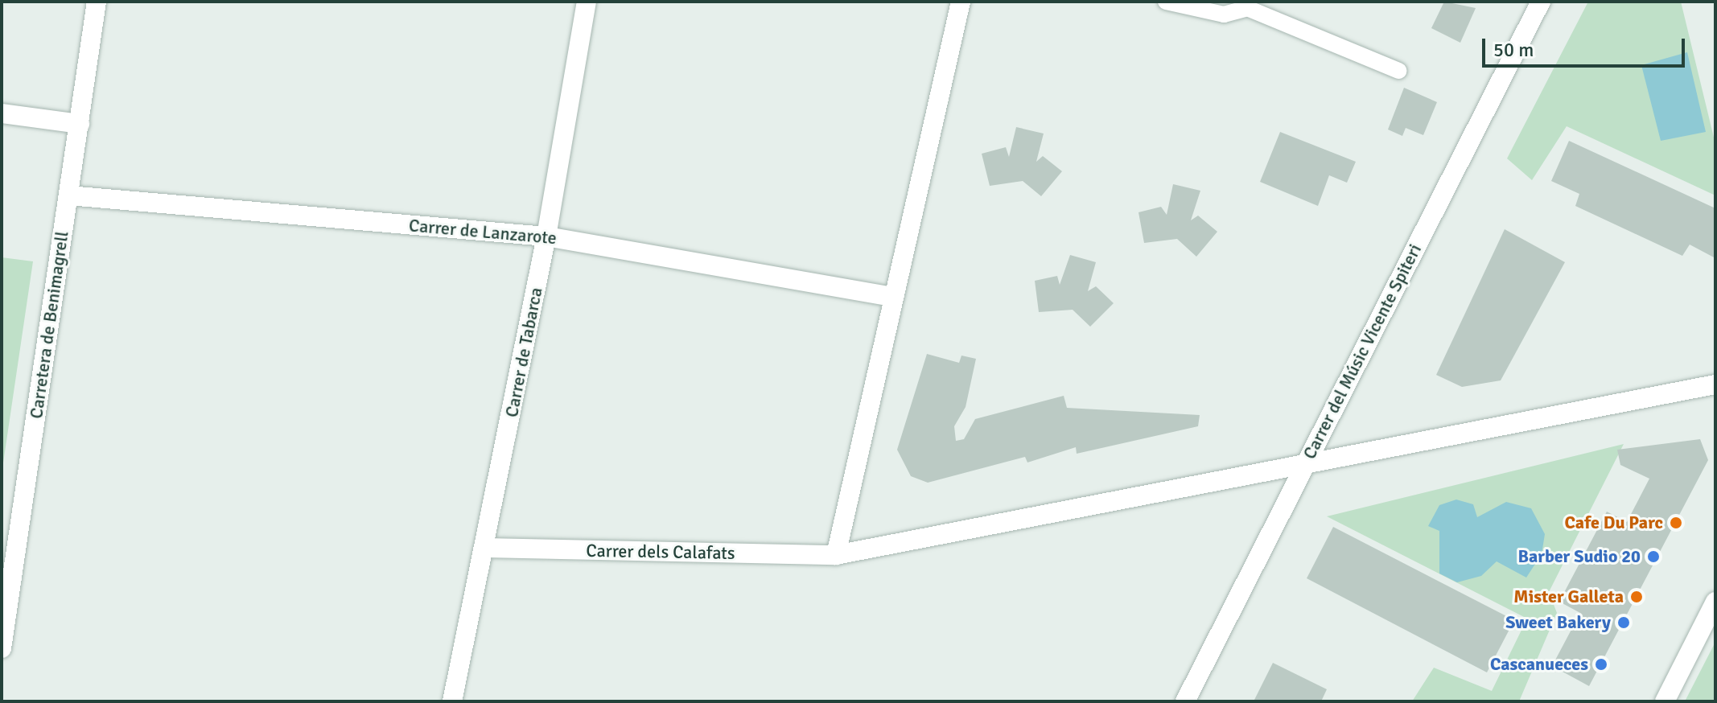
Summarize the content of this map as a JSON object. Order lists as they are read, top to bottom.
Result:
{
  "streets": {
    "street": [
      "Carrer de Lanzarote",
      "Carretera de Benimagrell",
      "Carrer del Músic Vicente Spiteri",
      "Carrer de Tabarca",
      "Carrer dels Calafats"
    ]
  },
  "crossings": [
    ["Carrer de Lanzarote", "Carretera de Benimagrell"],
    ["Carrer de Lanzarote", "Carrer de Tabarca"],
    ["Carrer del Músic Vicente Spiteri", "Carrer dels Calafats"],
    ["Carrer de Tabarca", "Carrer dels Calafats"]
  ],
  "places": [
    "Cafe Du Parc",
    "Barber Sudio 20",
    "Mister Galleta",
    "Sweet Bakery",
    "Cascanueces"
  ],
  "scale_bar": "50 m"
}
